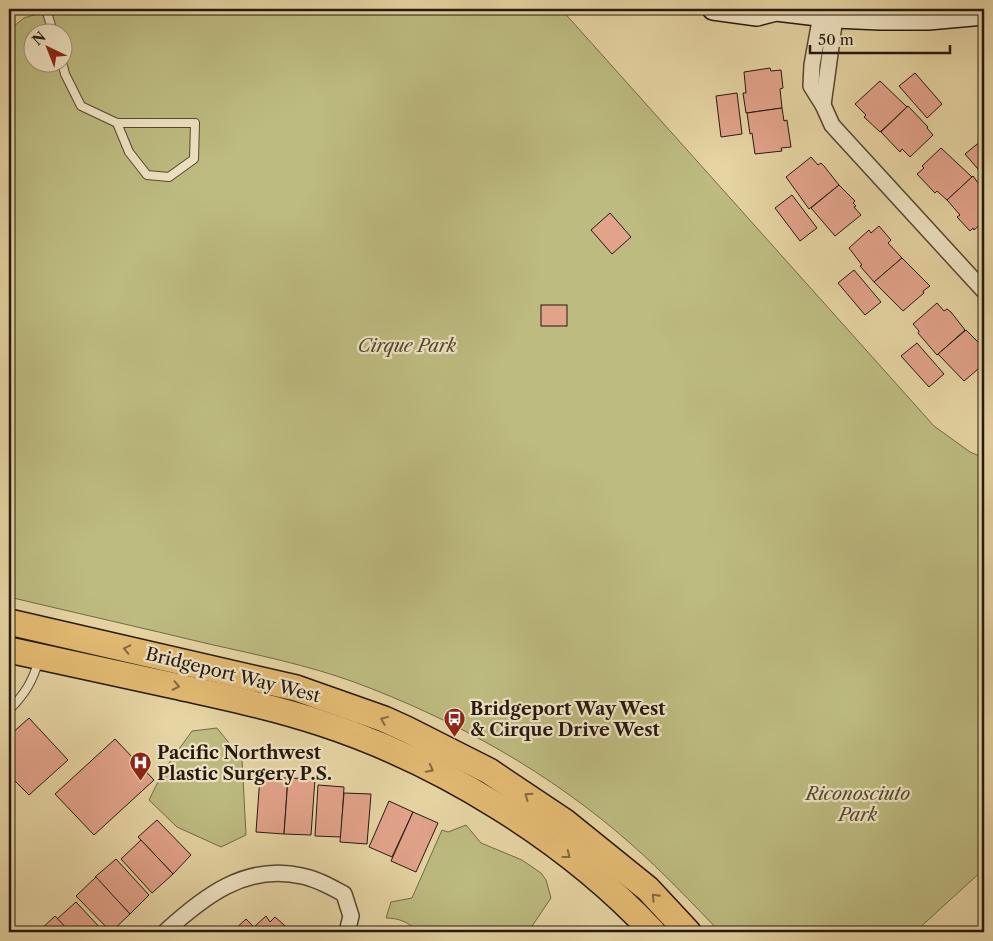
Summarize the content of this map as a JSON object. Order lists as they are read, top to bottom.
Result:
{
  "streets": {
    "main road": ["Bridgeport Way West"]
  },
  "parks": ["Cirque Park", "Riconosciuto Park"],
  "places": {
    "bus stop": ["Bridgeport Way West & Cirque Drive West"],
    "hospital": ["Pacific Northwest Plastic Surgery P.S."]
  },
  "scale_bar": "50 m",
  "north": "top left"
}
